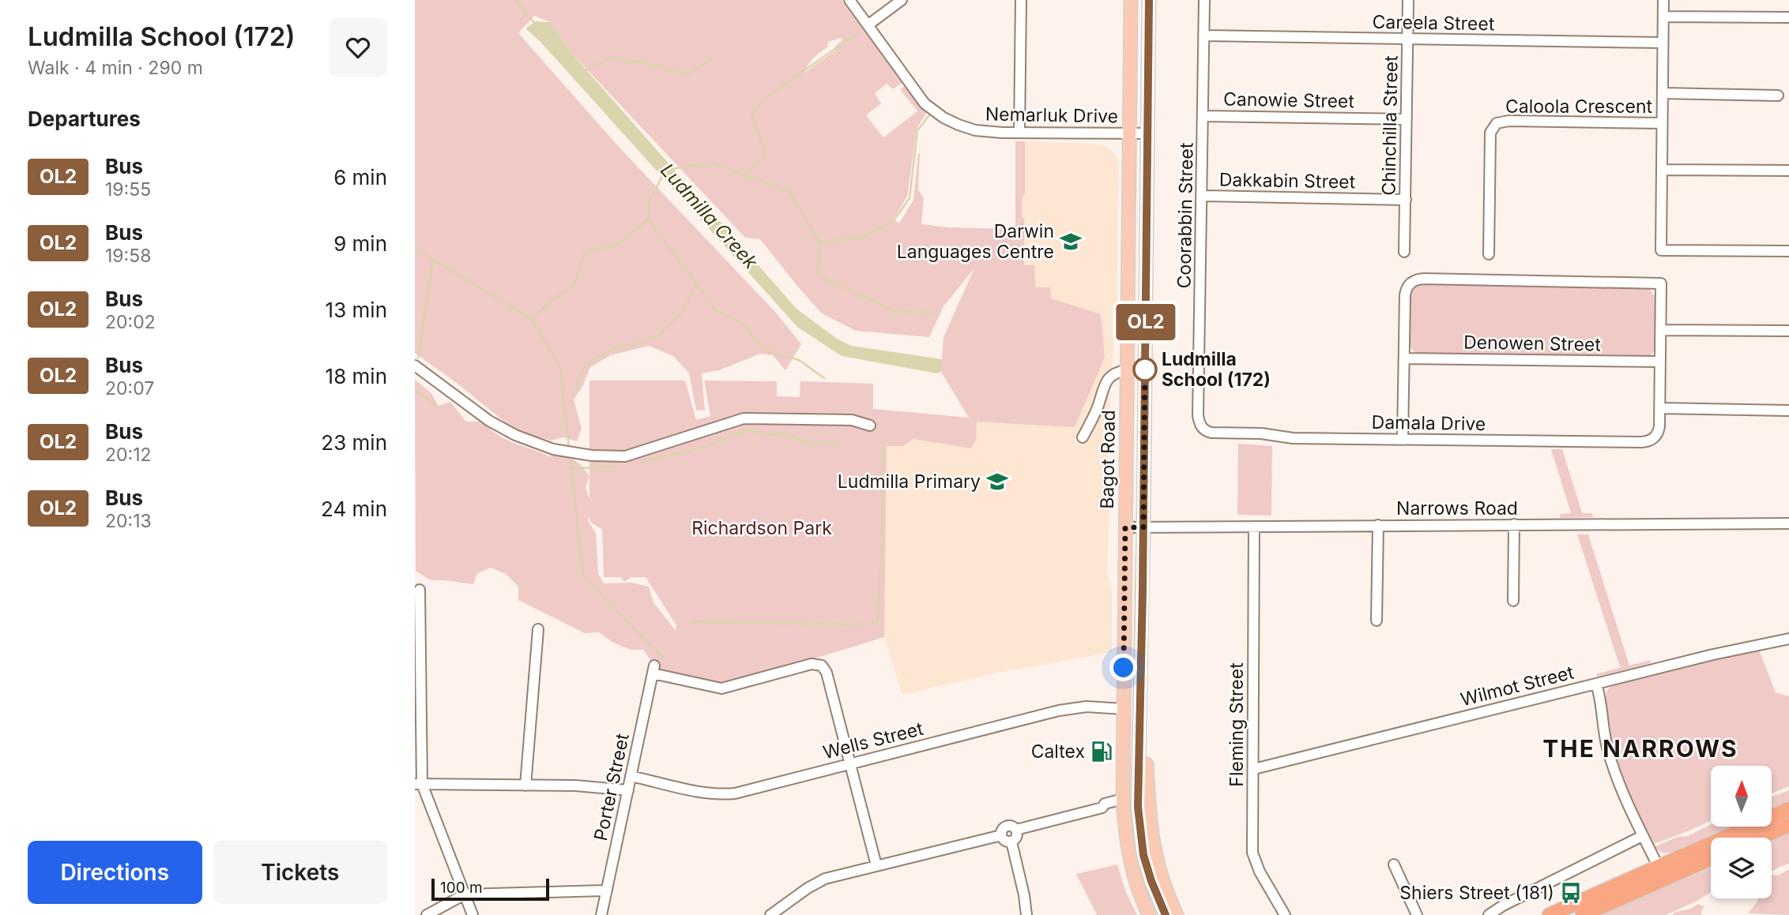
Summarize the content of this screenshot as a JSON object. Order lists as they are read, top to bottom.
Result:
{
  "streets": {
    "main road": ["Bagot Road"],
    "street": [
      "Careela Street",
      "Canowie Street",
      "Caloola Crescent",
      "Nemarluk Drive",
      "Chinchilla Street",
      "Dakkabin Street",
      "Coorabbin Street",
      "Denowen Street",
      "Damala Drive",
      "Narrows Road",
      "Wilmot Street",
      "Fleming Street",
      "Wells Street",
      "Porter Street"
    ]
  },
  "crossings": [
    ["Careela Street", "Chinchilla Street"],
    ["Careela Street", "Coorabbin Street"],
    ["Canowie Street", "Chinchilla Street"],
    ["Canowie Street", "Coorabbin Street"],
    ["Nemarluk Drive", "Bagot Road"],
    ["Chinchilla Street", "Dakkabin Street"],
    ["Dakkabin Street", "Coorabbin Street"],
    ["Coorabbin Street", "Damala Drive"],
    ["Bagot Road", "Narrows Road"],
    ["Bagot Road", "Wells Street"],
    ["Narrows Road", "Fleming Street"],
    ["Wilmot Street", "Fleming Street"],
    ["Wells Street", "Porter Street"]
  ],
  "districts": ["THE NARROWS"],
  "water": ["Ludmilla Creek"],
  "parks": ["Richardson Park"],
  "places": {
    "school or university": ["Darwin Languages Centre", "Ludmilla Primary"],
    "other": ["Ludmilla School (172)"],
    "fuel station": ["Caltex"],
    "bus stop": ["Shiers Street (181)"]
  },
  "lines": ["bus line OL2"],
  "scale_bar": "100 m",
  "north": "top",
  "page": {
    "heading": [
      ["Ludmilla School (172)", "Walk · 4 min · 290 m"],
      "Departures"
    ],
    "on_map": "OL2",
    "list": [
      {
        "mark": "OL2",
        "name": "Bus",
        "note": "19:55",
        "value": "6 min"
      },
      {
        "mark": "OL2",
        "name": "Bus",
        "note": "19:58",
        "value": "9 min"
      },
      {
        "mark": "OL2",
        "name": "Bus",
        "note": "20:02",
        "value": "13 min"
      },
      {
        "mark": "OL2",
        "name": "Bus",
        "note": "20:07",
        "value": "18 min"
      },
      {
        "mark": "OL2",
        "name": "Bus",
        "note": "20:12",
        "value": "23 min"
      },
      {
        "mark": "OL2",
        "name": "Bus",
        "note": "20:13",
        "value": "24 min"
      }
    ],
    "buttons": ["Directions", "Tickets"],
    "scale": "100 m"
  }
}
